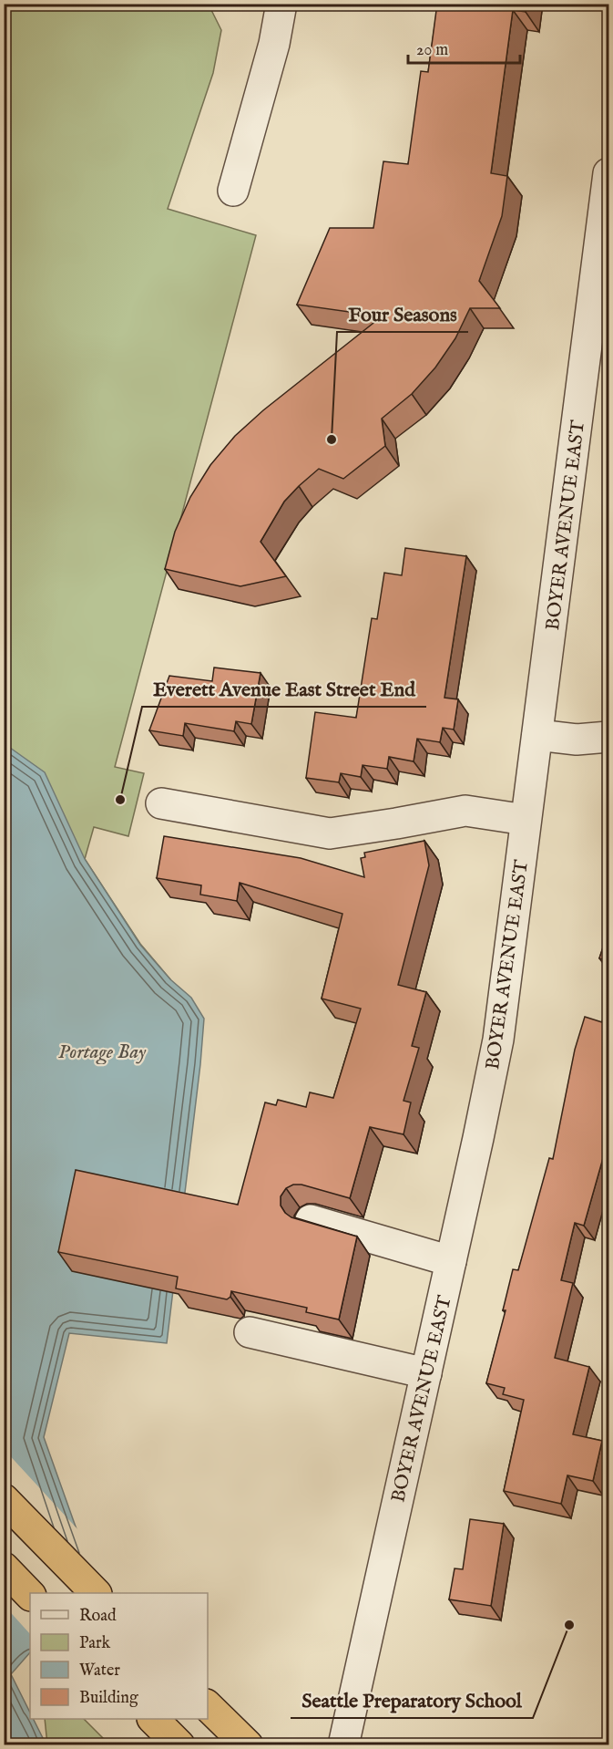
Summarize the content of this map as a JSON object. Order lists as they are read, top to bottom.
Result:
{
  "streets": {
    "street": ["BOYER AVENUE EAST"]
  },
  "water": ["Portage Bay"],
  "places": ["Four Seasons", "Everett Avenue East Street End", "Seattle Preparatory School"],
  "legend": [
    "Road",
    "Park",
    "Water",
    "Building"
  ],
  "scale_bar": "20 m"
}
